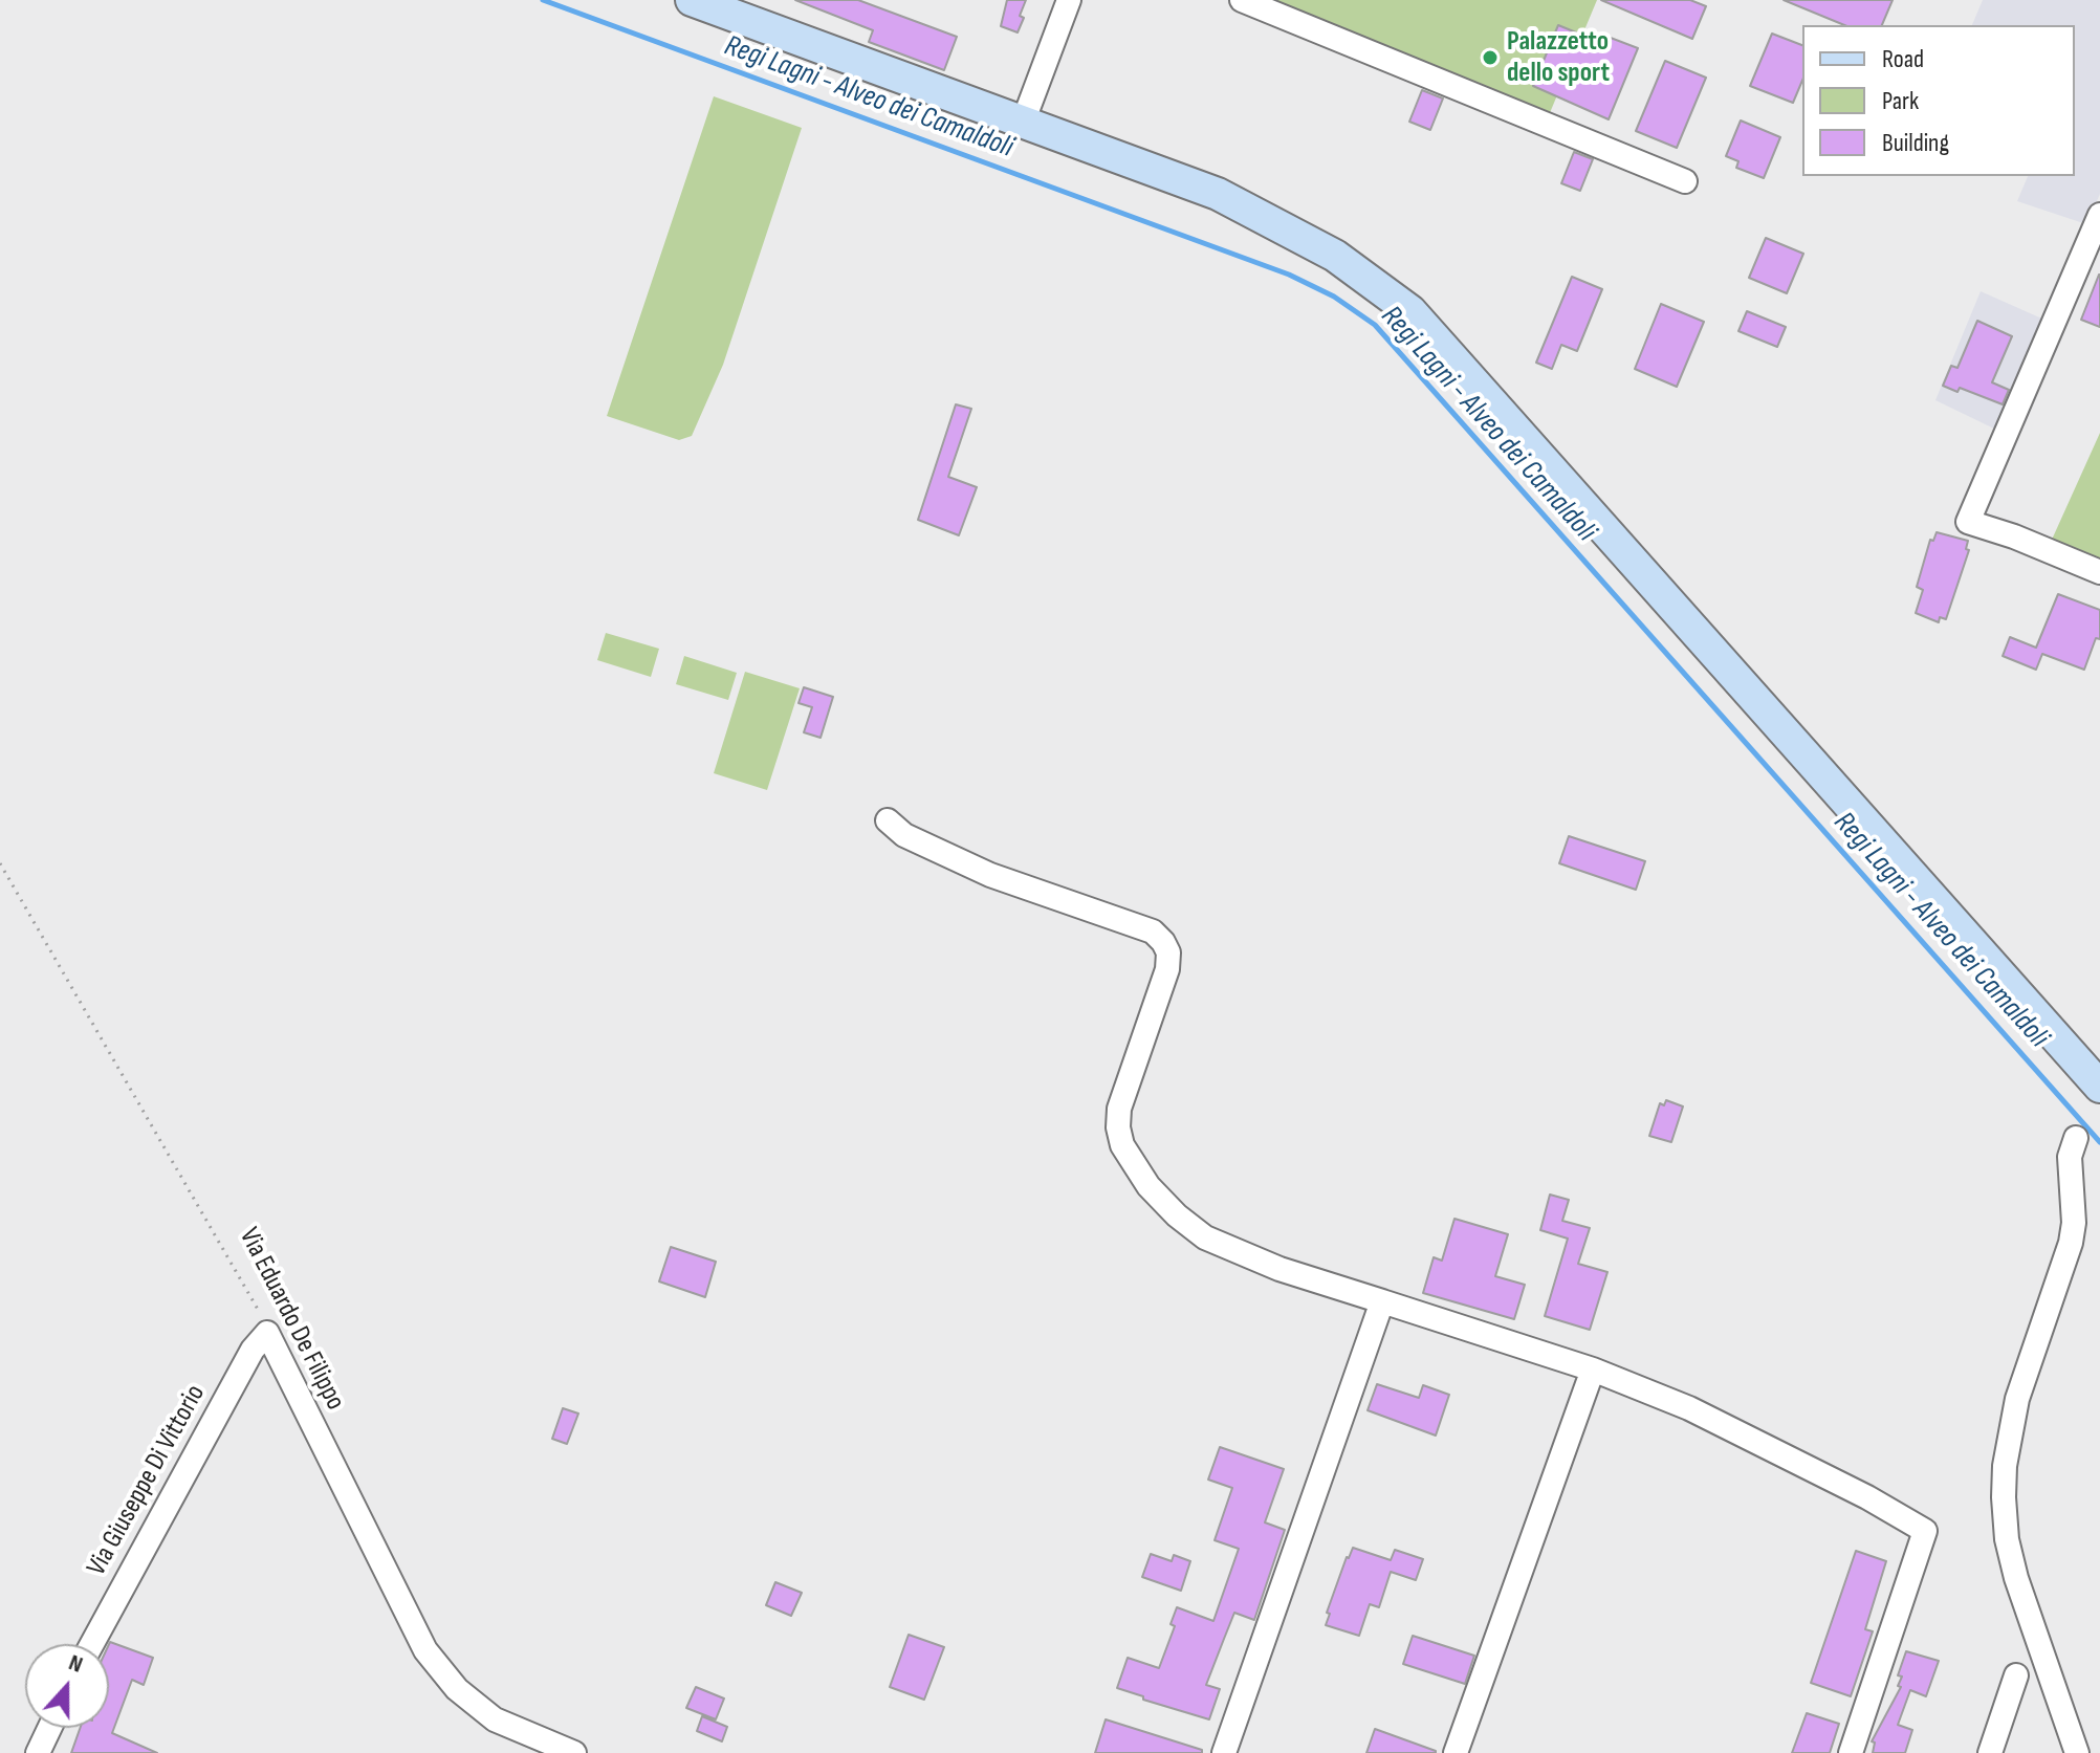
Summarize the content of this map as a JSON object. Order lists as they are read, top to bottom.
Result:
{
  "streets": {
    "street": ["Via Eduardo De Filippo", "Via Giuseppe Di Vittorio"]
  },
  "crossings": [
    ["Via Eduardo De Filippo", "Via Giuseppe Di Vittorio"]
  ],
  "water": ["Regi Lagni - Alveo dei Camaldoli"],
  "places": ["Palazzetto dello sport"],
  "legend": ["Road", "Park", "Building"],
  "north": "top"
}
